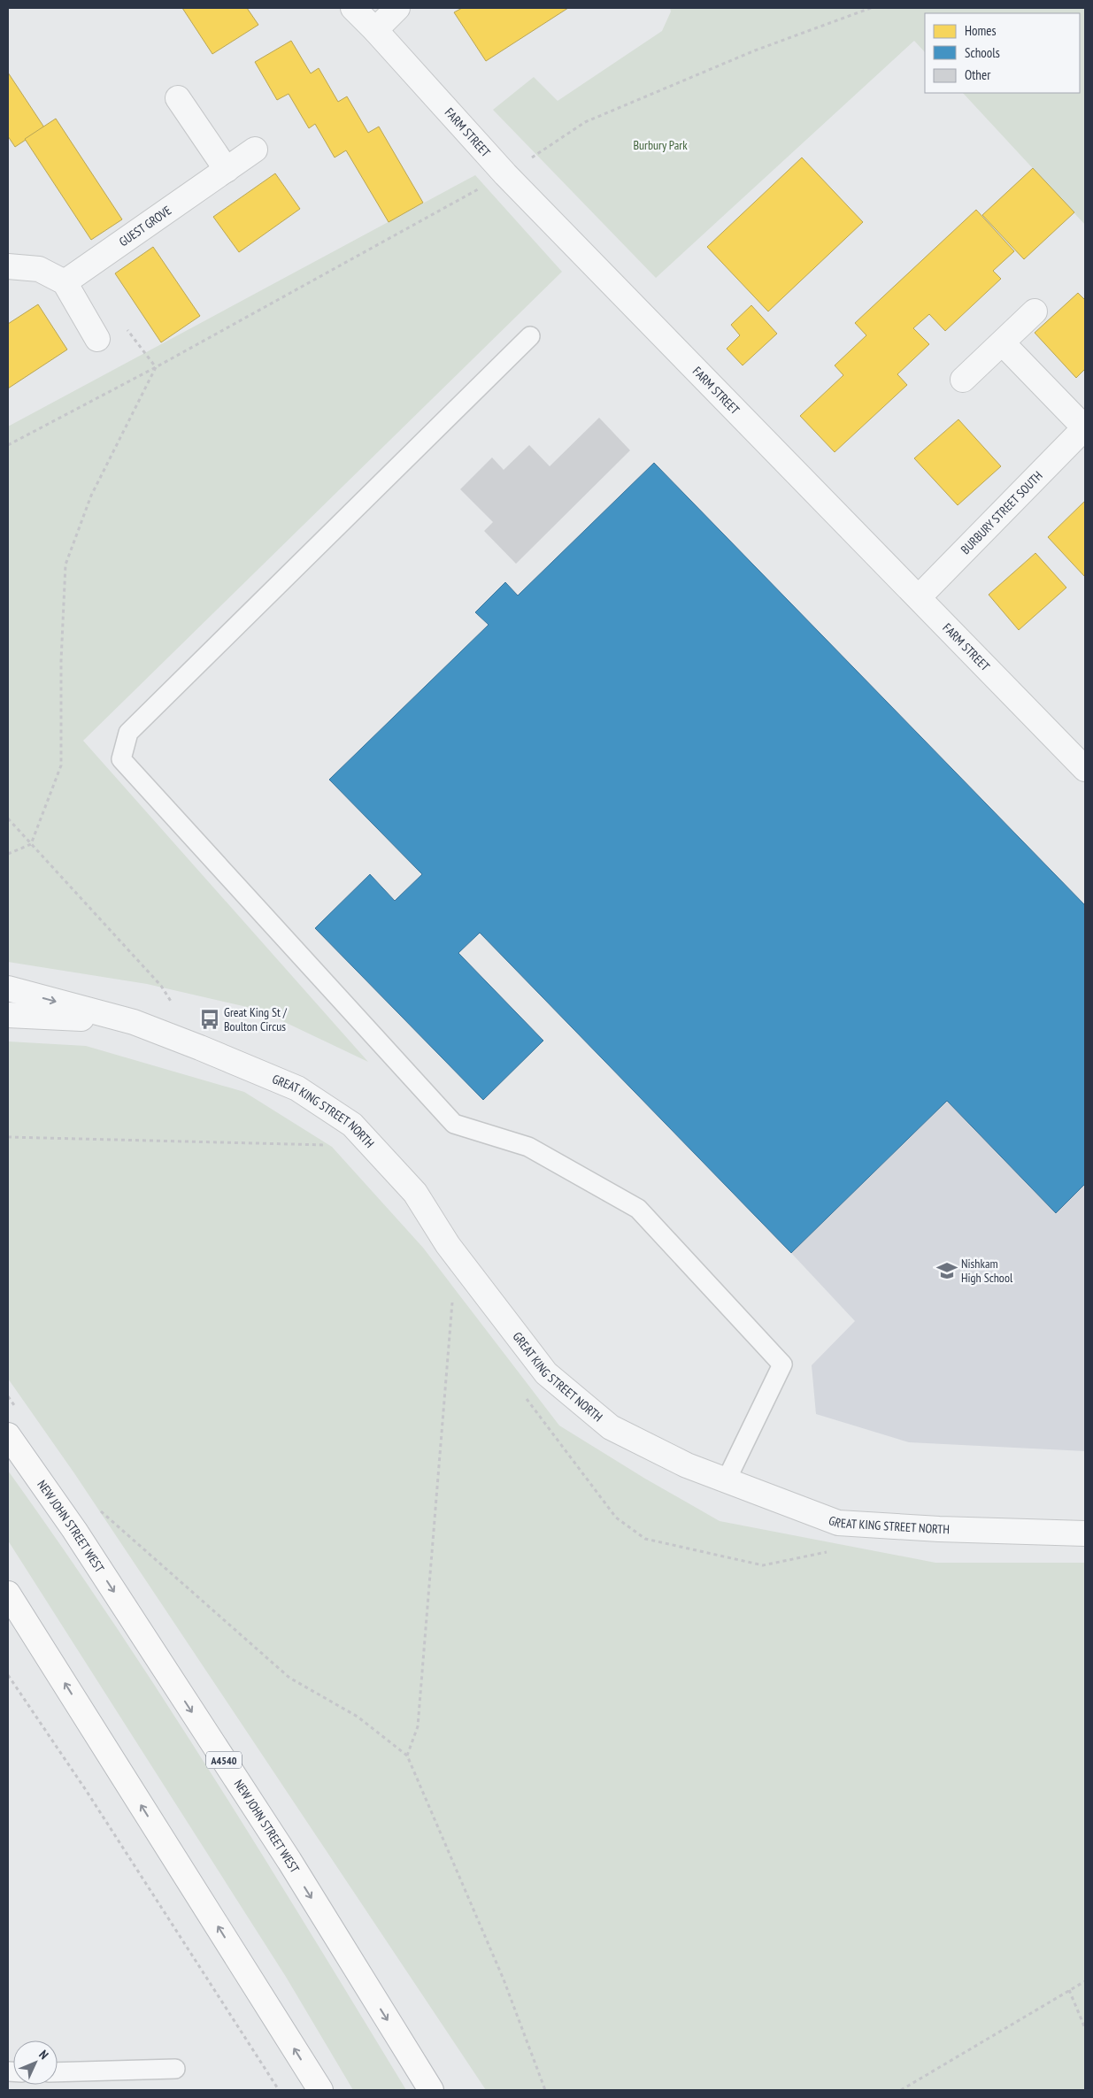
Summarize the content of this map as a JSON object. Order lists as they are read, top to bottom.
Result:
{
  "streets": {
    "highway": ["NEW JOHN STREET WEST", "A4540"],
    "street": [
      "FARM STREET",
      "GUEST GROVE",
      "BURBURY STREET SOUTH",
      "GREAT KING STREET NORTH"
    ]
  },
  "crossings": [
    ["FARM STREET", "BURBURY STREET SOUTH"]
  ],
  "parks": ["Burbury Park"],
  "places": {
    "bus stop": ["Great King St / Boulton Circus"],
    "school or university": ["Nishkam High School"]
  },
  "legend": ["Homes", "Schools", "Other"],
  "north": "top right"
}
